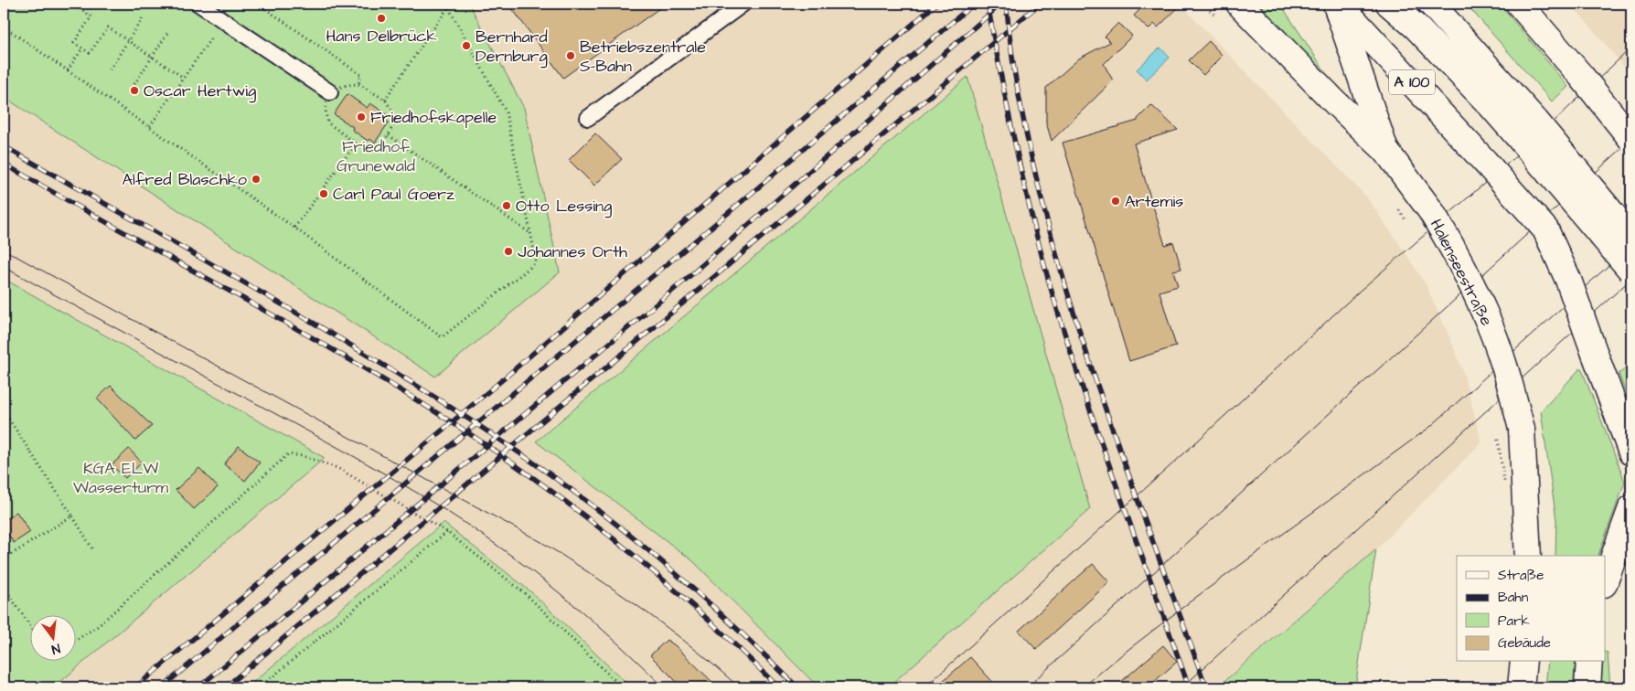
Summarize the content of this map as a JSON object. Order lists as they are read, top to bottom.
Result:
{
  "streets": {
    "main road": ["A 100", "Halenseestraße"]
  },
  "parks": ["Friedhof Grunewald", "KGA ELW Wasserturm"],
  "places": [
    "Hans Delbrück",
    "Bernhard Dernburg",
    "Betriebszentrale S-Bahn",
    "Oscar Hertwig",
    "Friedhofskapelle",
    "Alfred Blaschko",
    "Carl Paul Goerz",
    "Artemis",
    "Otto Lessing",
    "Johannes Orth"
  ],
  "legend": [
    "Straße",
    "Bahn",
    "Park",
    "Gebäude"
  ],
  "north": "bottom"
}
